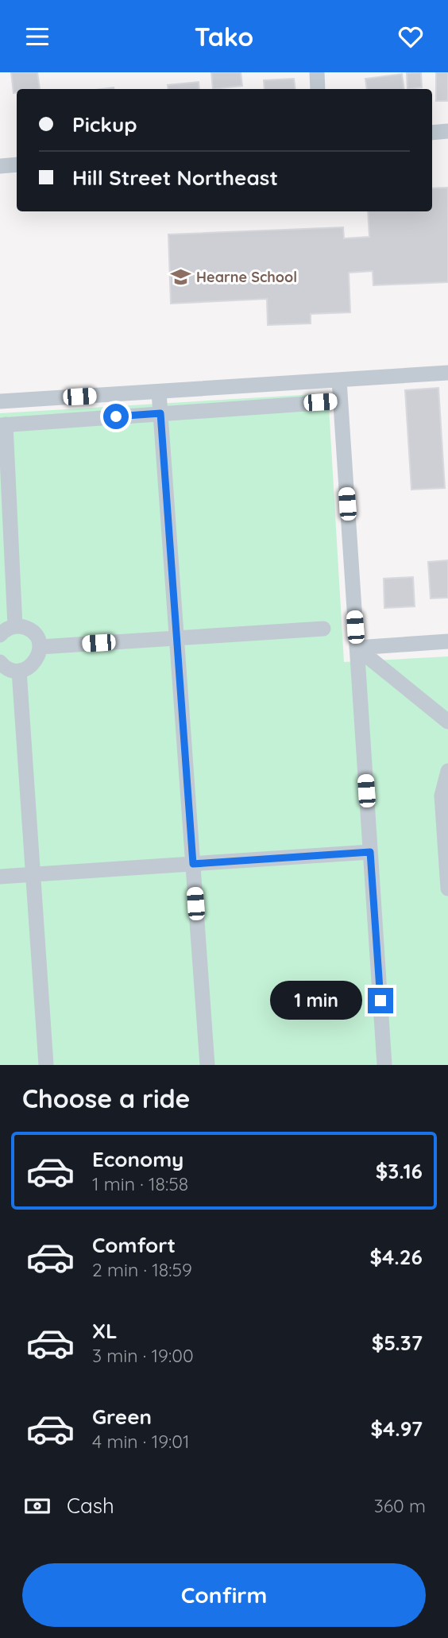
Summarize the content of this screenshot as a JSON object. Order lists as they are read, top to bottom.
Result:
{
  "places": {
    "school or university": ["Hearne School"]
  },
  "page": {
    "header": "Tako",
    "banner": ["Pickup", "Hill Street Northeast"],
    "bubble": "1 min",
    "heading": "Choose a ride",
    "list": [
      {
        "name": "Economy",
        "note": "1 min · 18:58",
        "value": "$3.16"
      },
      {
        "name": "Comfort",
        "note": "2 min · 18:59",
        "value": "$4.26"
      },
      {
        "name": "XL",
        "note": "3 min · 19:00",
        "value": "$5.37"
      },
      {
        "name": "Green",
        "note": "4 min · 19:01",
        "value": "$4.97"
      }
    ],
    "pay": ["Cash", "360 m"],
    "buttons": "Confirm"
  }
}
